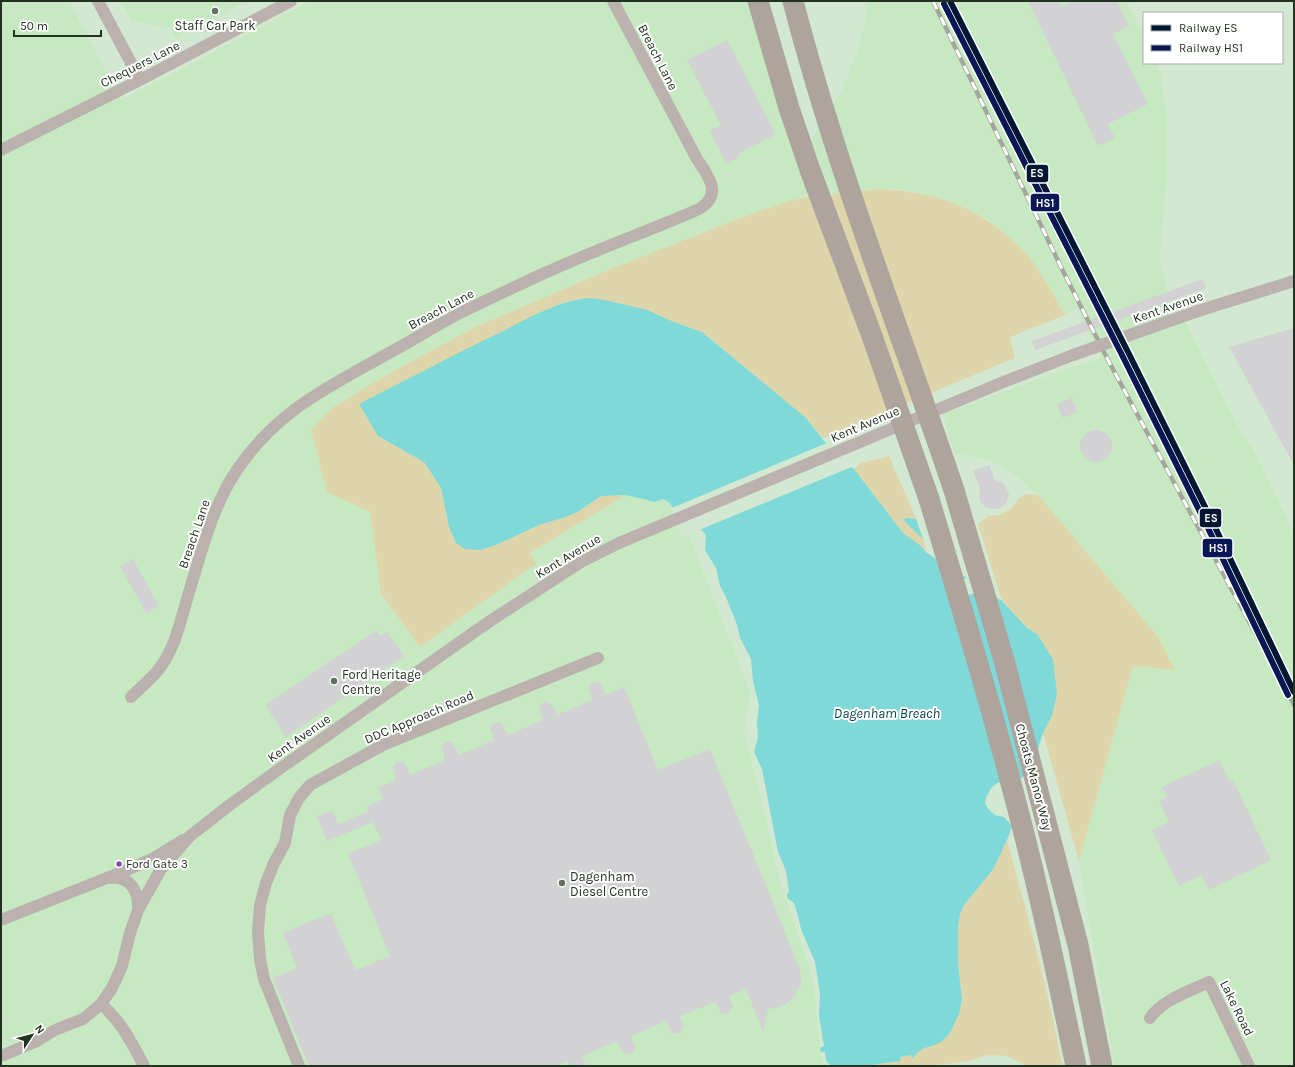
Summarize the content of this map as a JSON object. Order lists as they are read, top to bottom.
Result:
{
  "streets": {
    "highway": ["Choats Manor Way"],
    "street": [
      "Breach Lane",
      "Chequers Lane",
      "Kent Avenue",
      "DDC Approach Road",
      "Lake Road"
    ]
  },
  "water": ["Dagenham Breach"],
  "places": [
    "Staff Car Park",
    "Ford Heritage Centre",
    "Ford Gate 3",
    "Dagenham Diesel Centre"
  ],
  "lines": ["rail line ES", "rail line HS1"],
  "legend": ["Railway ES", "Railway HS1"],
  "scale_bar": "50 m",
  "north": "top right"
}
